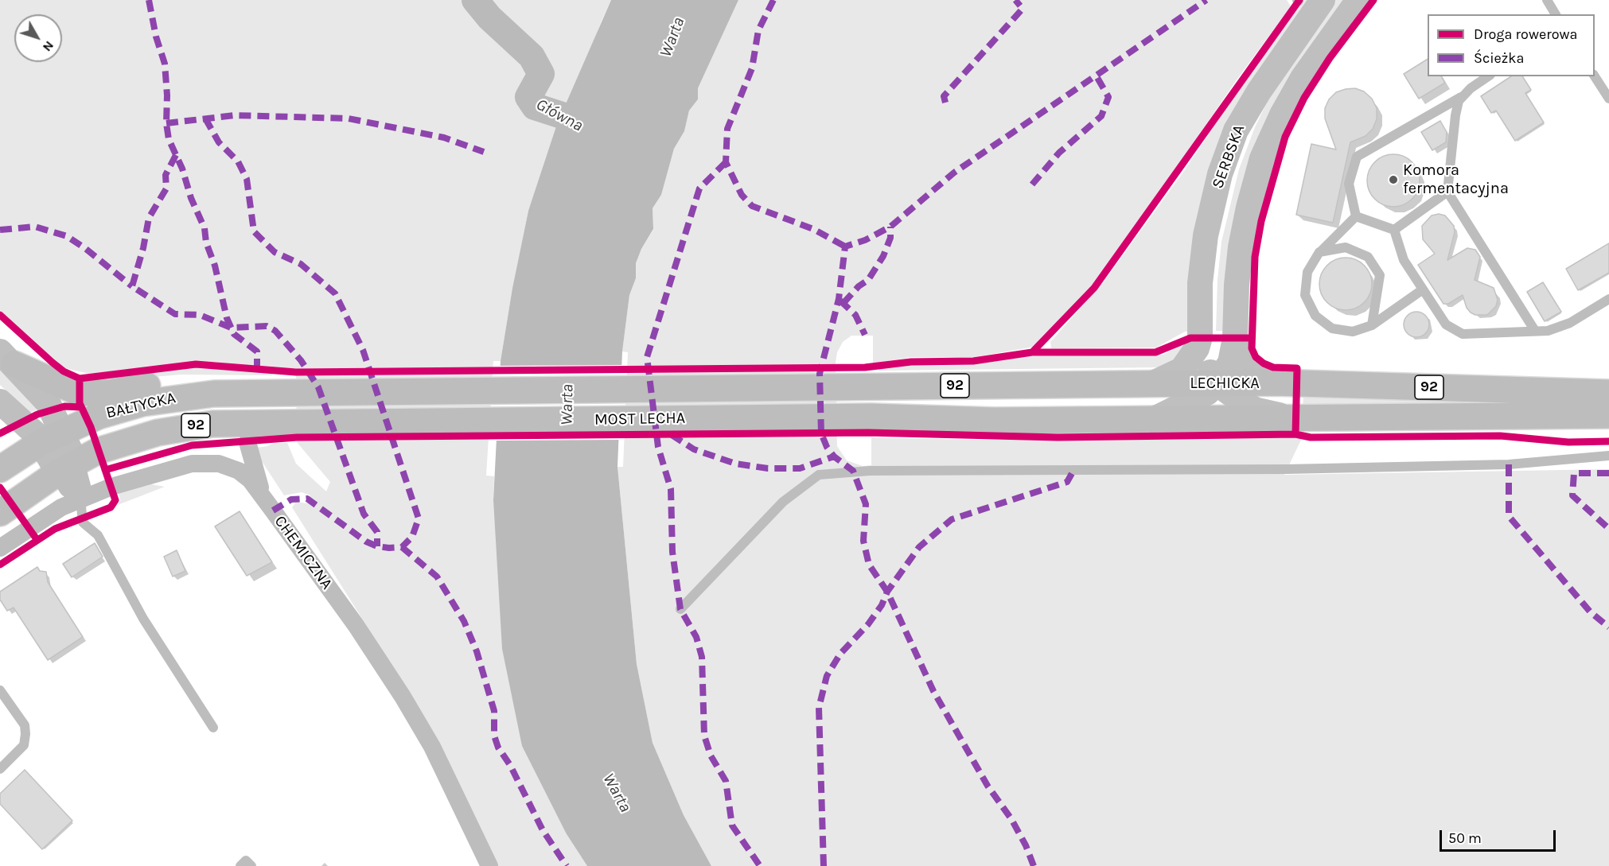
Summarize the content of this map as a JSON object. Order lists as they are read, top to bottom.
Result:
{
  "streets": {
    "main road": [
      "LECHICKA",
      "92",
      "BAŁTYCKA",
      "MOST LECHA"
    ],
    "street": ["SERBSKA", "CHEMICZNA"]
  },
  "crossings": [
    ["SERBSKA", "LECHICKA"],
    ["SERBSKA", "92"],
    ["SERBSKA", "MOST LECHA"],
    ["LECHICKA", "MOST LECHA"],
    ["92", "MOST LECHA"],
    ["BAŁTYCKA", "MOST LECHA"]
  ],
  "water": ["Warta", "Główna"],
  "places": ["Komora fermentacyjna"],
  "legend": ["Droga rowerowa", "Ścieżka"],
  "scale_bar": "50 m",
  "north": "bottom right"
}
